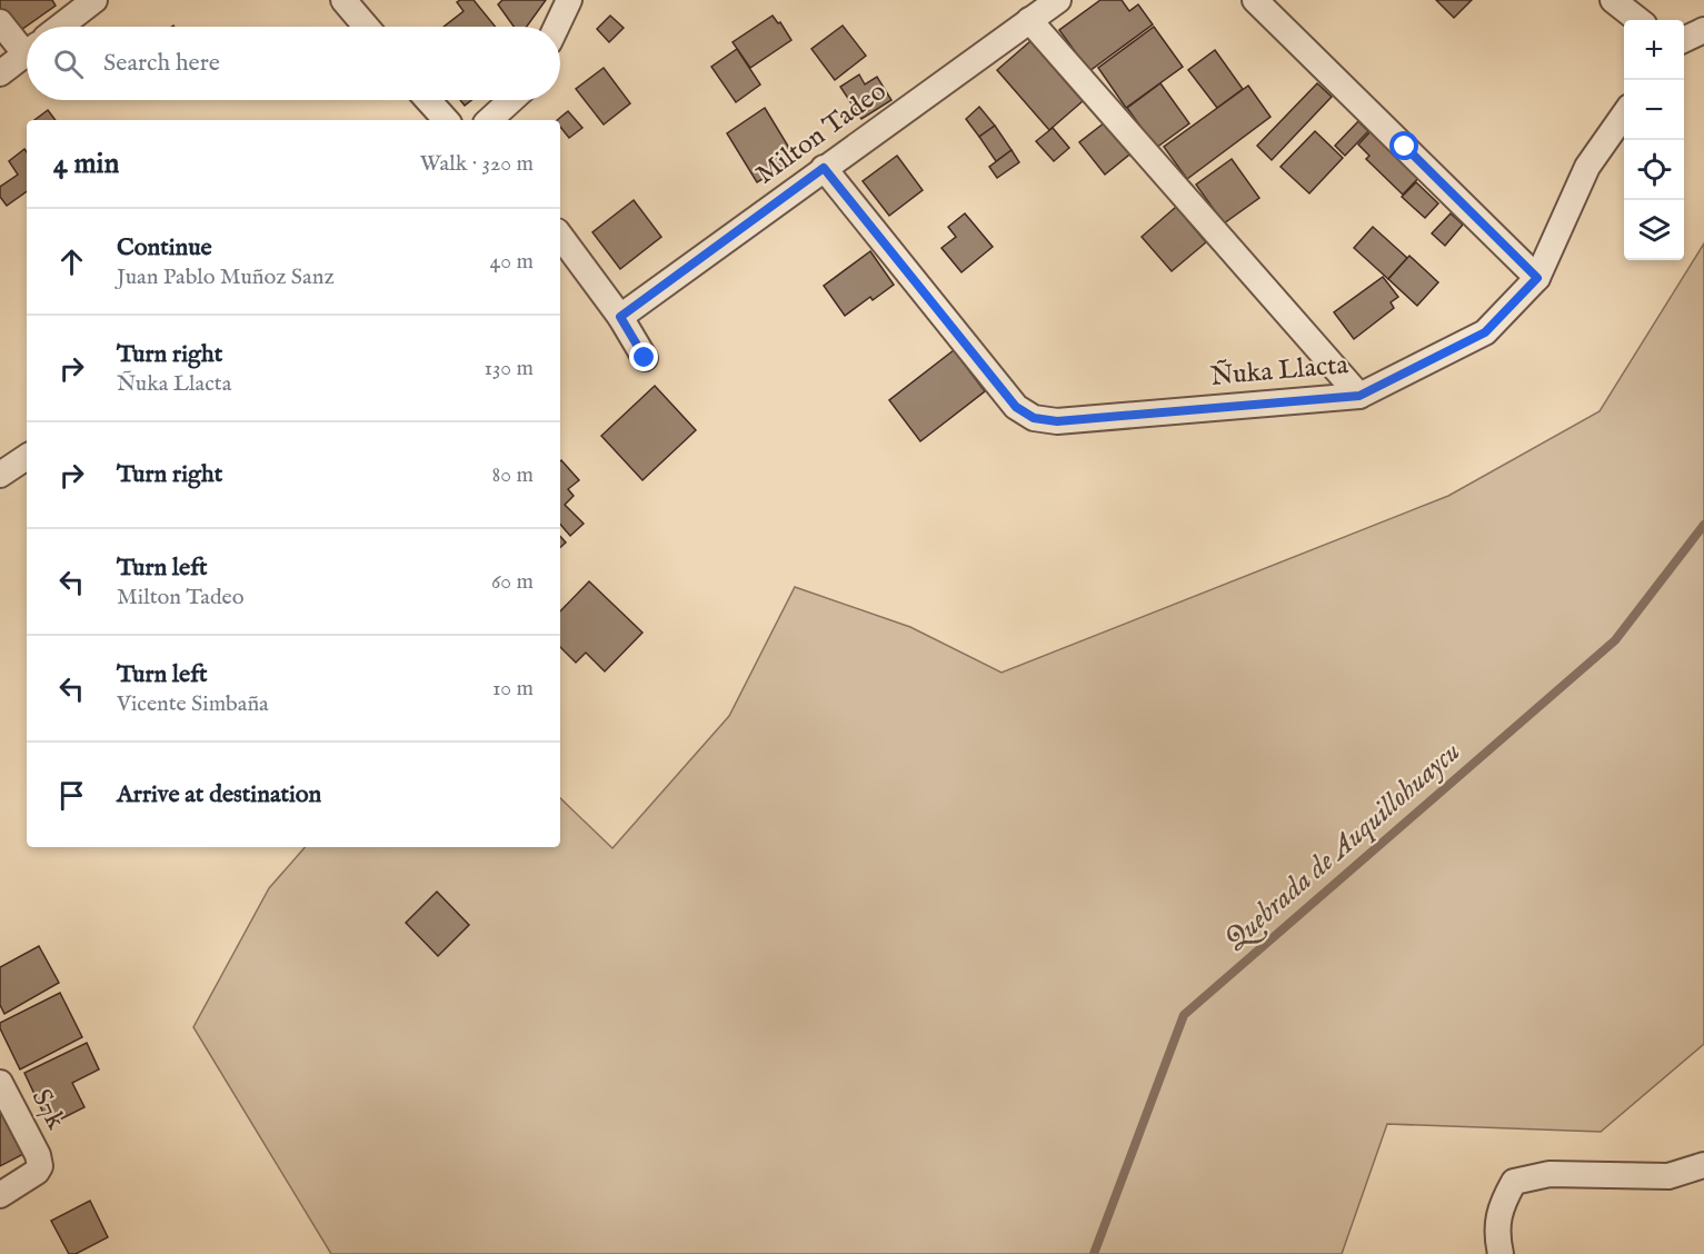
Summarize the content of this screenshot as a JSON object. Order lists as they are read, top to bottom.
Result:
{
  "streets": {
    "street": ["Milton Tadeo", "Ñuka Llacta", "S7k"]
  },
  "crossings": [
    ["Milton Tadeo", "Ñuka Llacta"]
  ],
  "water": ["Quebrada de Auquillohuaycu"],
  "page": {
    "map_buttons": ["+", "−"],
    "search": "Search here",
    "heading": ["4 min", "Walk · 320 m"],
    "list": [
      ["Continue", "Juan Pablo Muñoz Sanz", "40 m"],
      ["Turn right", "Ñuka Llacta", "130 m"],
      ["Turn right", "80 m"],
      ["Turn left", "Milton Tadeo", "60 m"],
      ["Turn left", "Vicente Simbaña", "10 m"],
      "Arrive at destination"
    ]
  }
}
